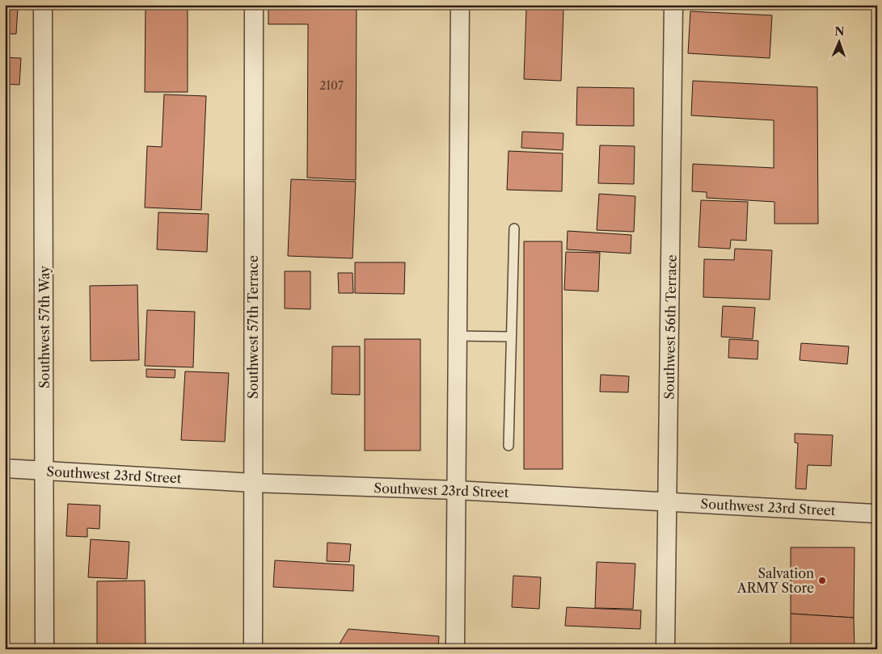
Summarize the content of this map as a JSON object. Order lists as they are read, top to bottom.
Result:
{
  "streets": {
    "street": [
      "Southwest 57th Way",
      "Southwest 57th Terrace",
      "Southwest 56th Terrace",
      "Southwest 23rd Street"
    ]
  },
  "crossings": [
    ["Southwest 57th Way", "Southwest 23rd Street"],
    ["Southwest 57th Terrace", "Southwest 23rd Street"],
    ["Southwest 56th Terrace", "Southwest 23rd Street"]
  ],
  "places": ["Salvation ARMY Store"],
  "house_numbers": ["2107"],
  "north": "top"
}
